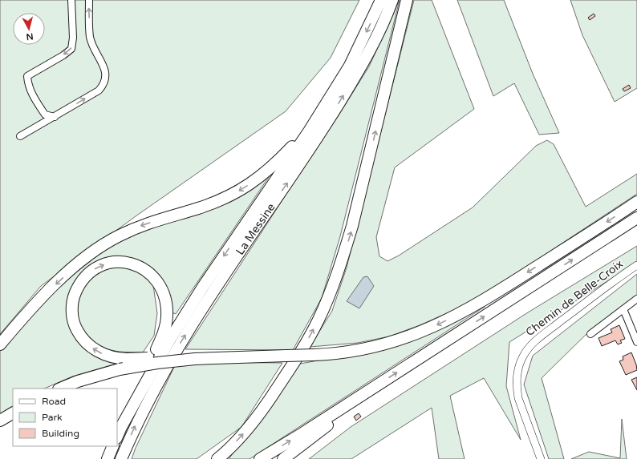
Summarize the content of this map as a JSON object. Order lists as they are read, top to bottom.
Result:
{
  "streets": {
    "highway": ["La Messine"],
    "street": ["Chemin de Belle-Croix"]
  },
  "legend": ["Road", "Park", "Building"],
  "north": "bottom"
}
